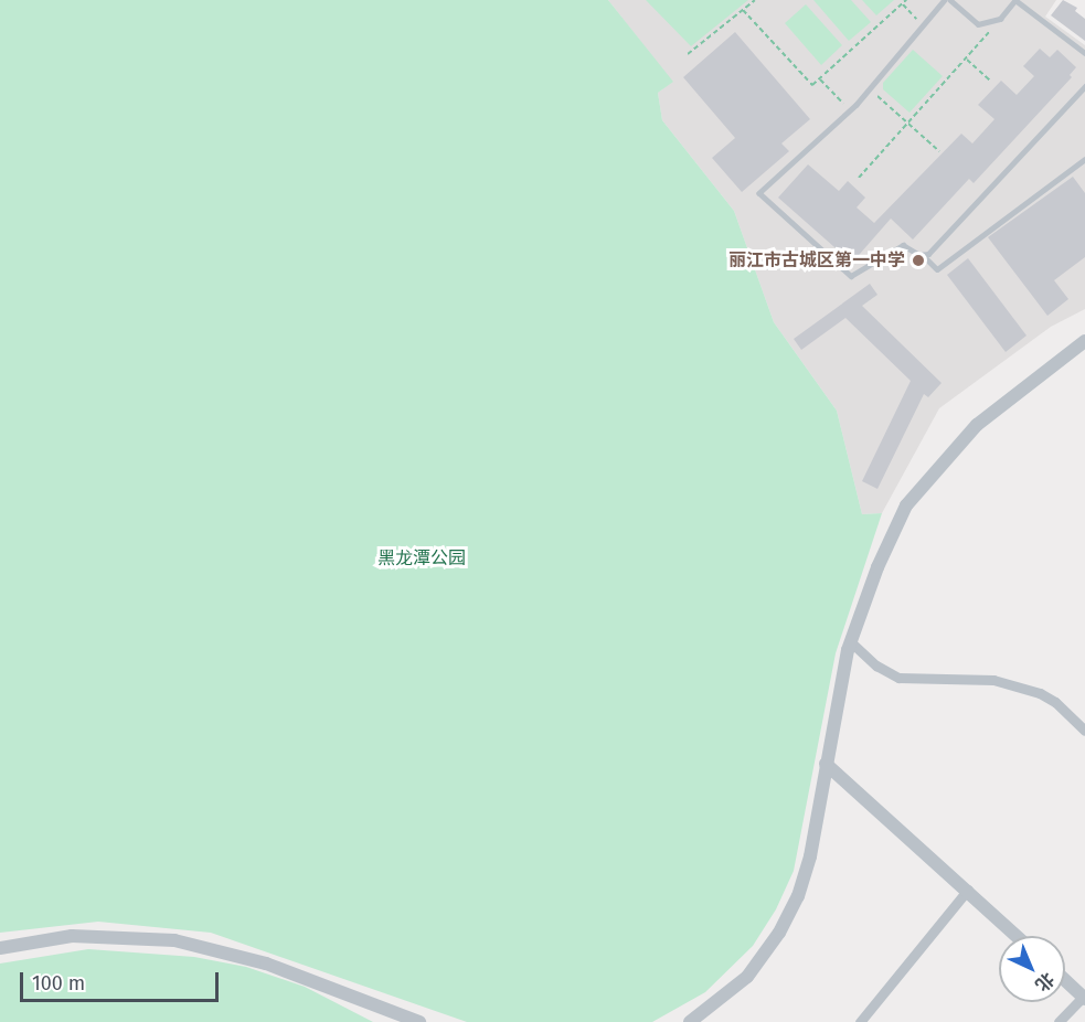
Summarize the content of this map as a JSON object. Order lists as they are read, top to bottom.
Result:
{
  "parks": ["黑龙潭公园"],
  "places": ["丽江市古城区第一中学"],
  "scale_bar": "100 m",
  "north": "bottom right"
}
